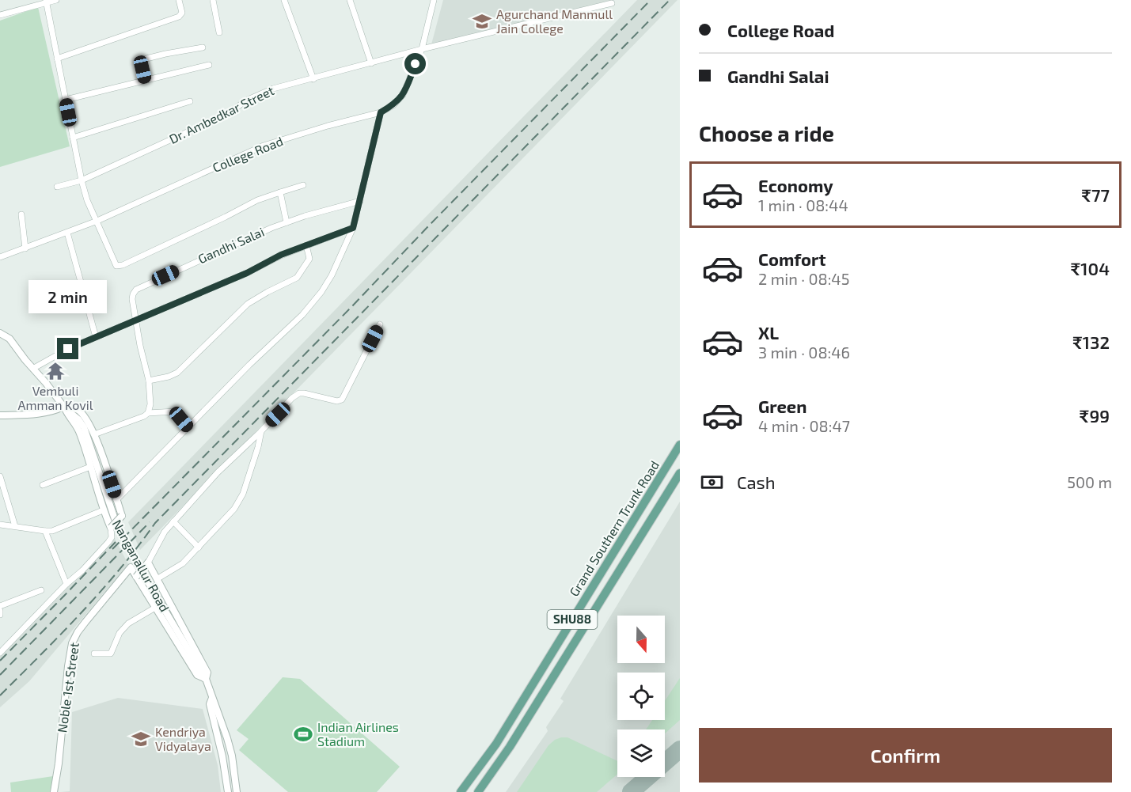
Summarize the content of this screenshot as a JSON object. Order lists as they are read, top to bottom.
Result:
{
  "streets": {
    "main road": ["Grand Southern Trunk Road", "SHU88"],
    "street": [
      "Dr. Ambedkar Street",
      "College Road",
      "Gandhi Salai",
      "Nanganallur Road",
      "Noble 1st Street"
    ]
  },
  "crossings": [
    ["Dr. Ambedkar Street", "College Road"]
  ],
  "places": {
    "school or university": ["Agurchand Manmull Jain College", "Kendriya Vidyalaya"],
    "temple": ["Vembuli Amman Kovil"],
    "sports": ["Indian Airlines Stadium"]
  },
  "north": "bottom",
  "page": {
    "banner": ["College Road", "Gandhi Salai"],
    "heading": "Choose a ride",
    "list": [
      {
        "name": "Economy",
        "note": "1 min · 08:44",
        "value": "₹77"
      },
      {
        "name": "Comfort",
        "note": "2 min · 08:45",
        "value": "₹104"
      },
      {
        "name": "XL",
        "note": "3 min · 08:46",
        "value": "₹132"
      },
      {
        "name": "Green",
        "note": "4 min · 08:47",
        "value": "₹99"
      }
    ],
    "bubble": "2 min",
    "pay": ["Cash", "500 m"],
    "buttons": "Confirm"
  }
}
